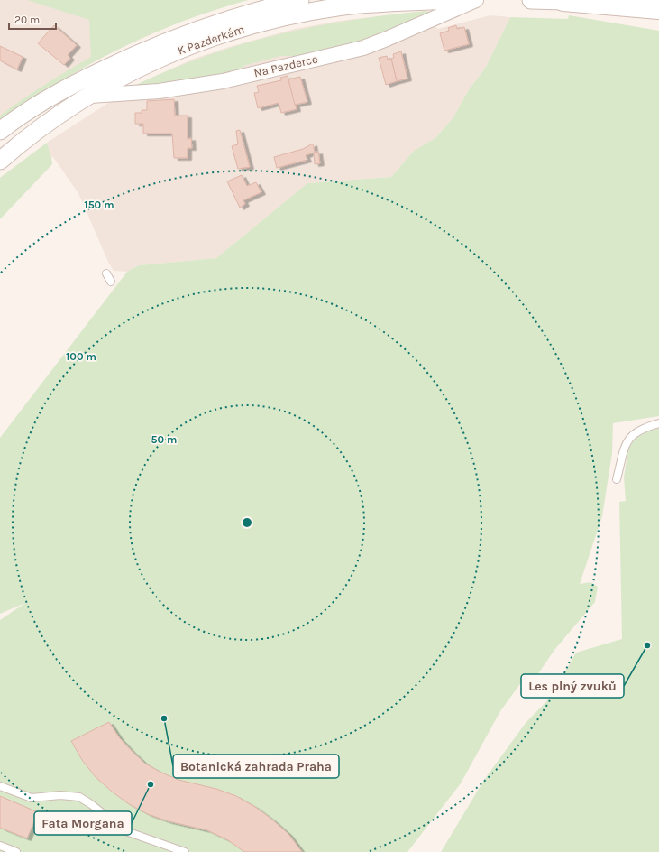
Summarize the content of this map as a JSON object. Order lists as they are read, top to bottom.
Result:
{
  "streets": {
    "street": ["K Pazderkám", "Na Pazderce"]
  },
  "crossings": [
    ["K Pazderkám", "Na Pazderce"]
  ],
  "places": ["Les plný zvuků", "Botanická zahrada Praha", "Fata Morgana"],
  "scale_bar": "20 m",
  "rings": ["150 m", "100 m", "50 m"]
}
